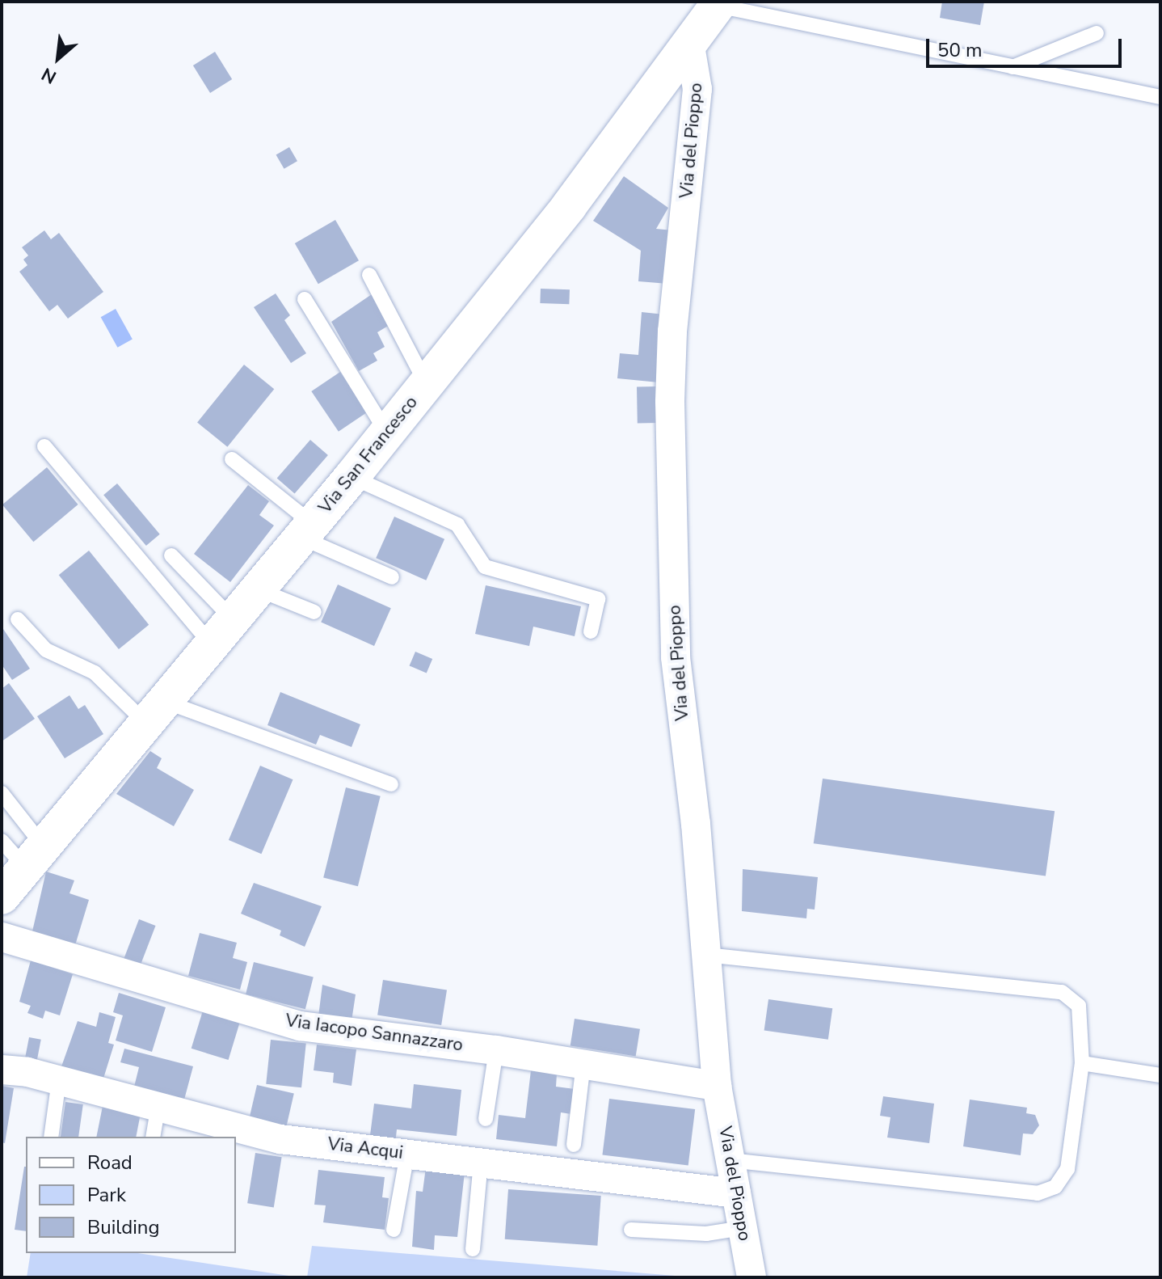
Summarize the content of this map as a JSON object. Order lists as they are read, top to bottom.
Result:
{
  "streets": {
    "main road": ["Via San Francesco"],
    "street": ["Via del Pioppo", "Via Iacopo Sannazzaro", "Via Acqui"]
  },
  "crossings": [
    ["Via del Pioppo", "Via San Francesco"],
    ["Via del Pioppo", "Via Iacopo Sannazzaro"],
    ["Via del Pioppo", "Via Acqui"]
  ],
  "legend": ["Road", "Park", "Building"],
  "scale_bar": "50 m",
  "north": "bottom left"
}
